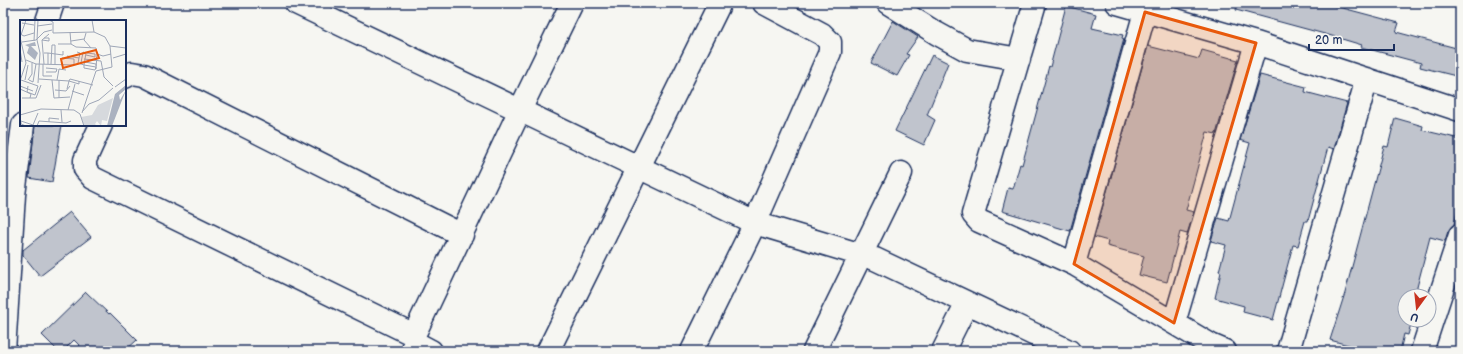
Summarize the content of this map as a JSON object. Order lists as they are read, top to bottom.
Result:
{
  "scale_bar": "20 m",
  "north": "bottom"
}
